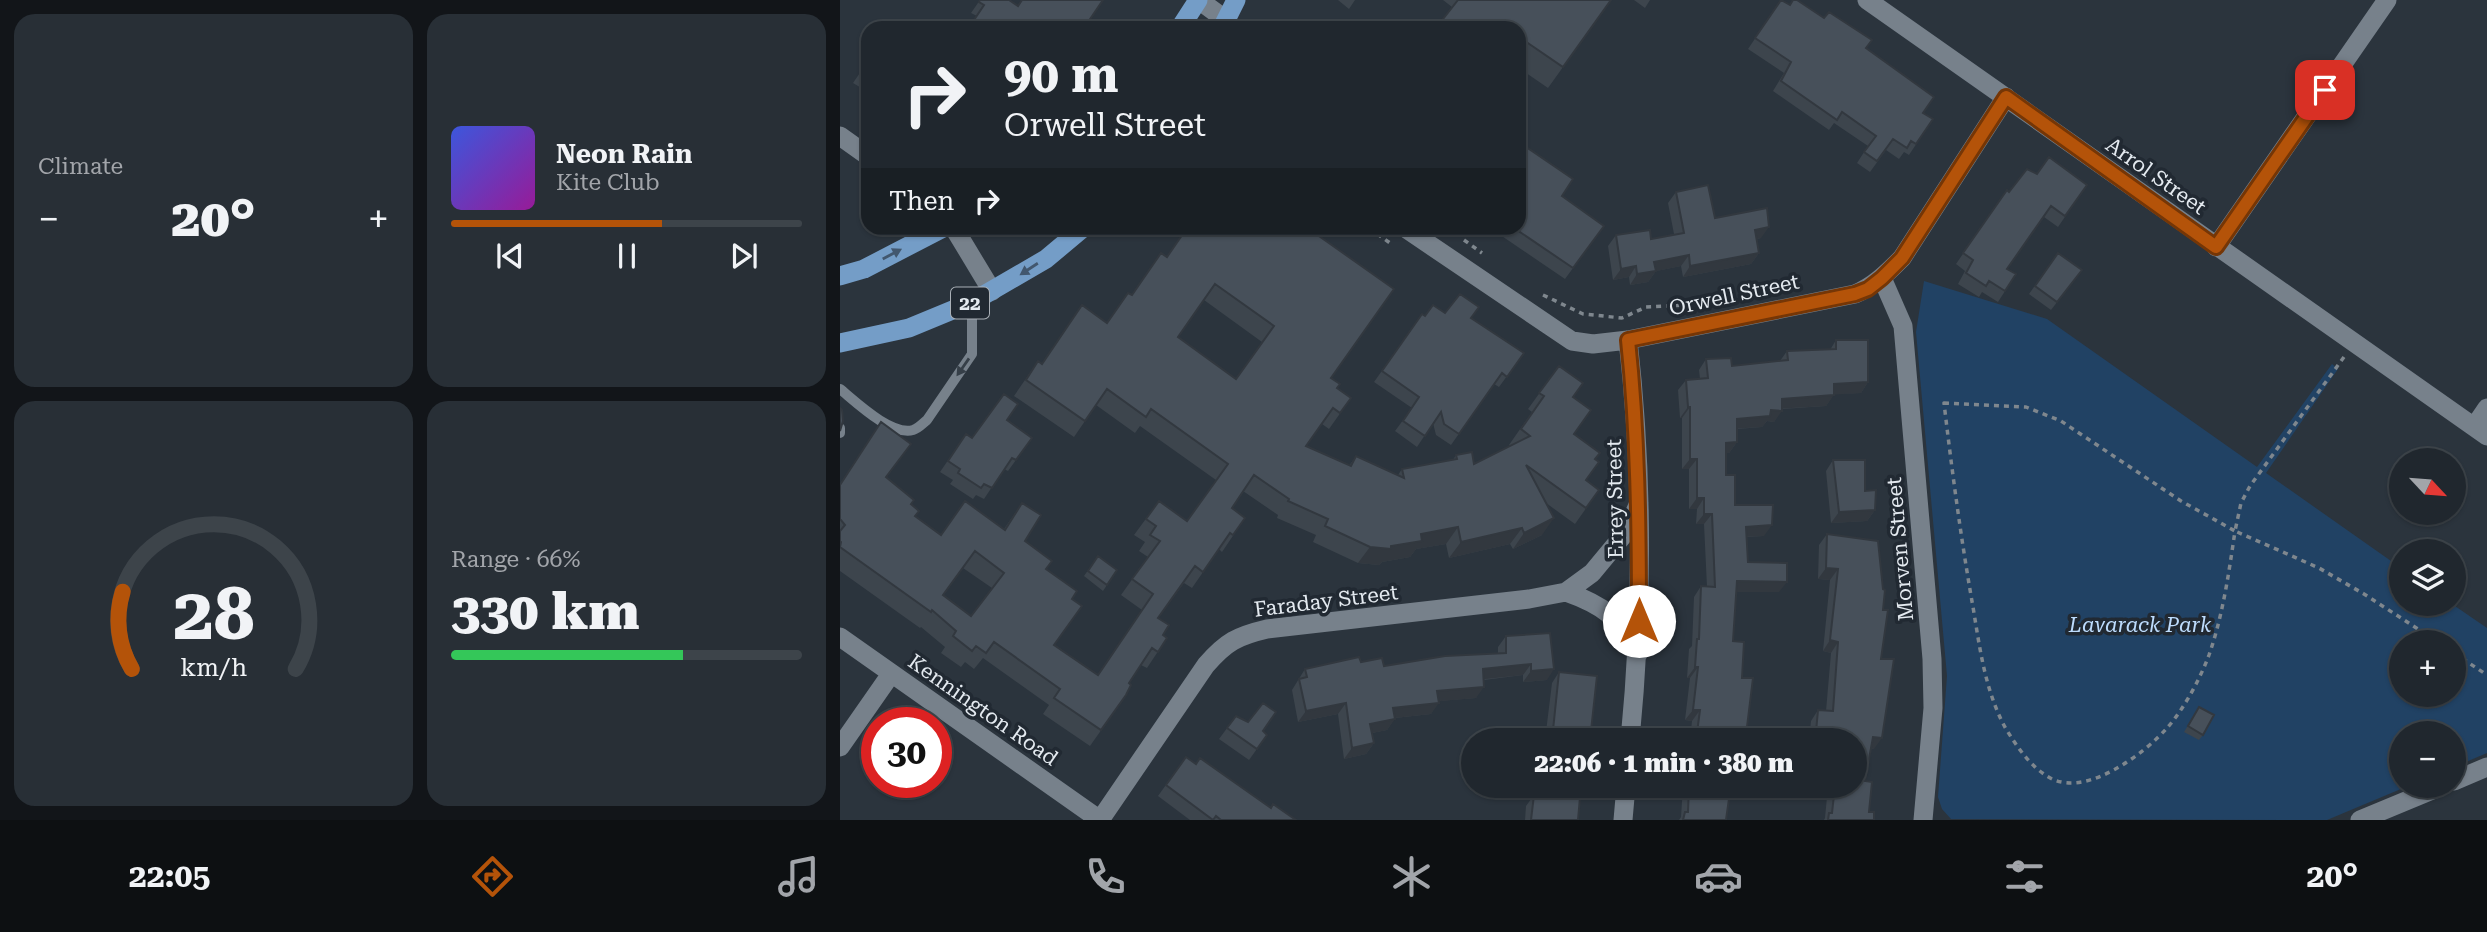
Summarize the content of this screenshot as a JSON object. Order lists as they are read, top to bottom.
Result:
{
  "streets": {
    "highway": ["22"],
    "street": [
      "Arrol Street",
      "Orwell Street",
      "Errey Street",
      "Morven Street",
      "Faraday Street",
      "Kennington Road"
    ]
  },
  "crossings": [
    ["Arrol Street", "Orwell Street"],
    ["Orwell Street", "Errey Street"],
    ["Orwell Street", "Morven Street"],
    ["Errey Street", "Faraday Street"],
    ["Faraday Street", "Kennington Road"]
  ],
  "parks": ["Lavarack Park"],
  "north": "bottom right",
  "page": {
    "tile": [
      "Climate",
      ["Range · 66%", "330 km"]
    ],
    "turn": ["90 m", "Orwell Street"],
    "song": ["Neon Rain", "Kite Club"],
    "then": "Then",
    "heat": ["−", "20°", "+"],
    "map_buttons": ["+", "−"],
    "limit": "30",
    "trip": "22:06 · 1 min · 380 m",
    "tabs": ["22:05", "20°"],
    "gauge": ["28", "km/h"]
  }
}
